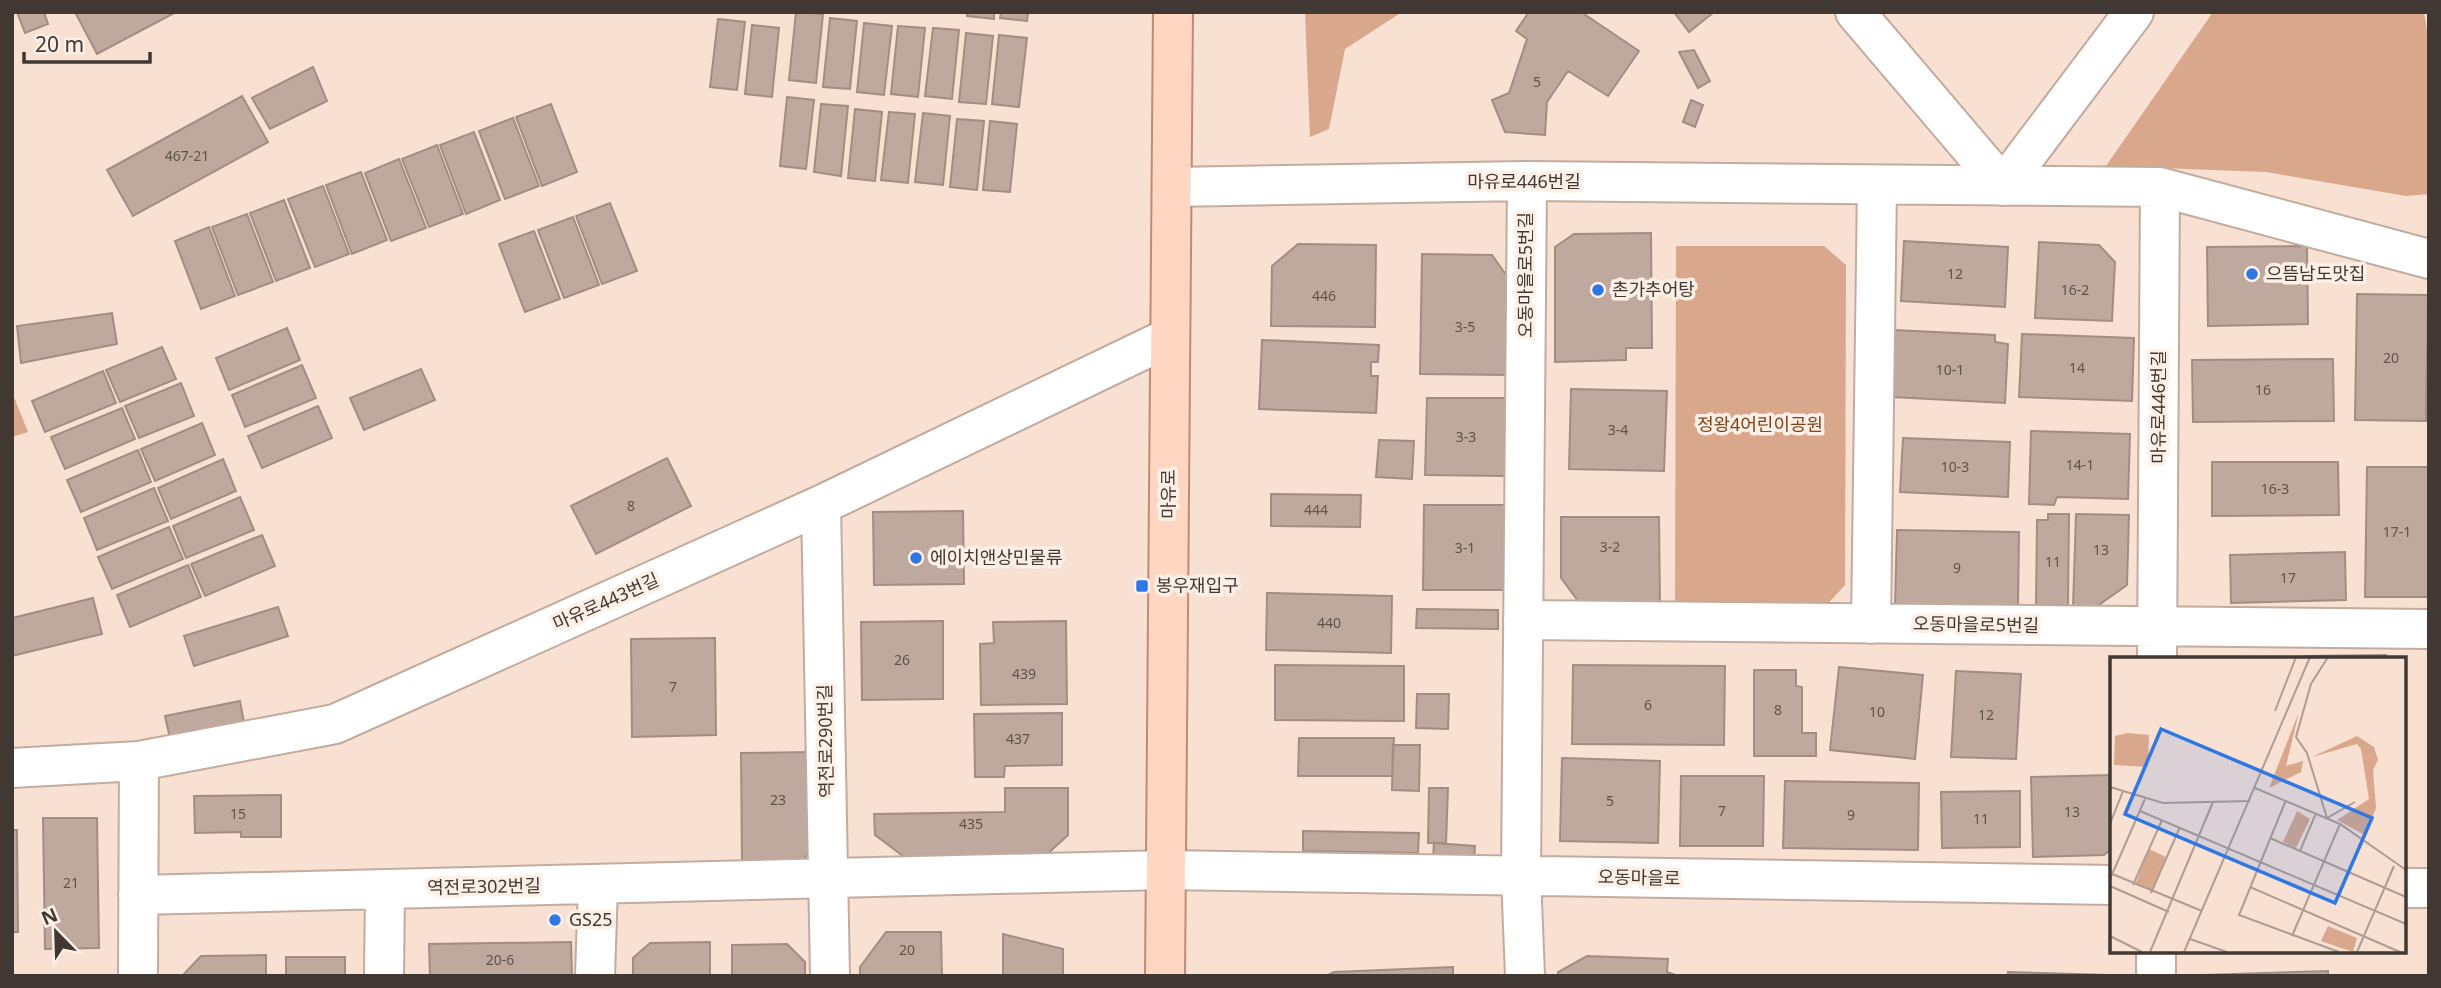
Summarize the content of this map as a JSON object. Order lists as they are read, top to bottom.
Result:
{
  "streets": {
    "main road": ["마유로"],
    "street": [
      "마유로446번길",
      "오동마을로5번길",
      "마유로443번길",
      "역전로290번길",
      "오동마을로",
      "역전로302번길"
    ]
  },
  "crossings": [
    ["마유로446번길", "오동마을로5번길"],
    ["마유로446번길", "마유로"],
    ["오동마을로5번길", "오동마을로"],
    ["마유로", "마유로443번길"],
    ["마유로", "오동마을로"],
    ["마유로443번길", "역전로290번길"],
    ["역전로290번길", "오동마을로"],
    ["역전로290번길", "역전로302번길"],
    ["오동마을로", "역전로302번길"]
  ],
  "parks": ["정왕4어린이공원"],
  "places": {
    "other": [
      "으뜸남도맛집",
      "촌가추어탕",
      "에이치앤상민물류",
      "GS25"
    ],
    "transit": ["봉우재입구"]
  },
  "house_numbers": [
    "5",
    "467-21",
    "12",
    "16-2",
    "446",
    "3-5",
    "20",
    "14",
    "10-1",
    "16",
    "3-4",
    "3-3",
    "14-1",
    "10-3",
    "16-3",
    "8",
    "444",
    "17-1",
    "3-2",
    "3-1",
    "13",
    "11",
    "9",
    "17",
    "440",
    "26",
    "439",
    "7",
    "6",
    "8",
    "10",
    "12",
    "437",
    "23",
    "5",
    "7",
    "13",
    "15",
    "9",
    "11",
    "435",
    "21",
    "20",
    "20-6"
  ],
  "scale_bar": "20 m",
  "north": "top left"
}
